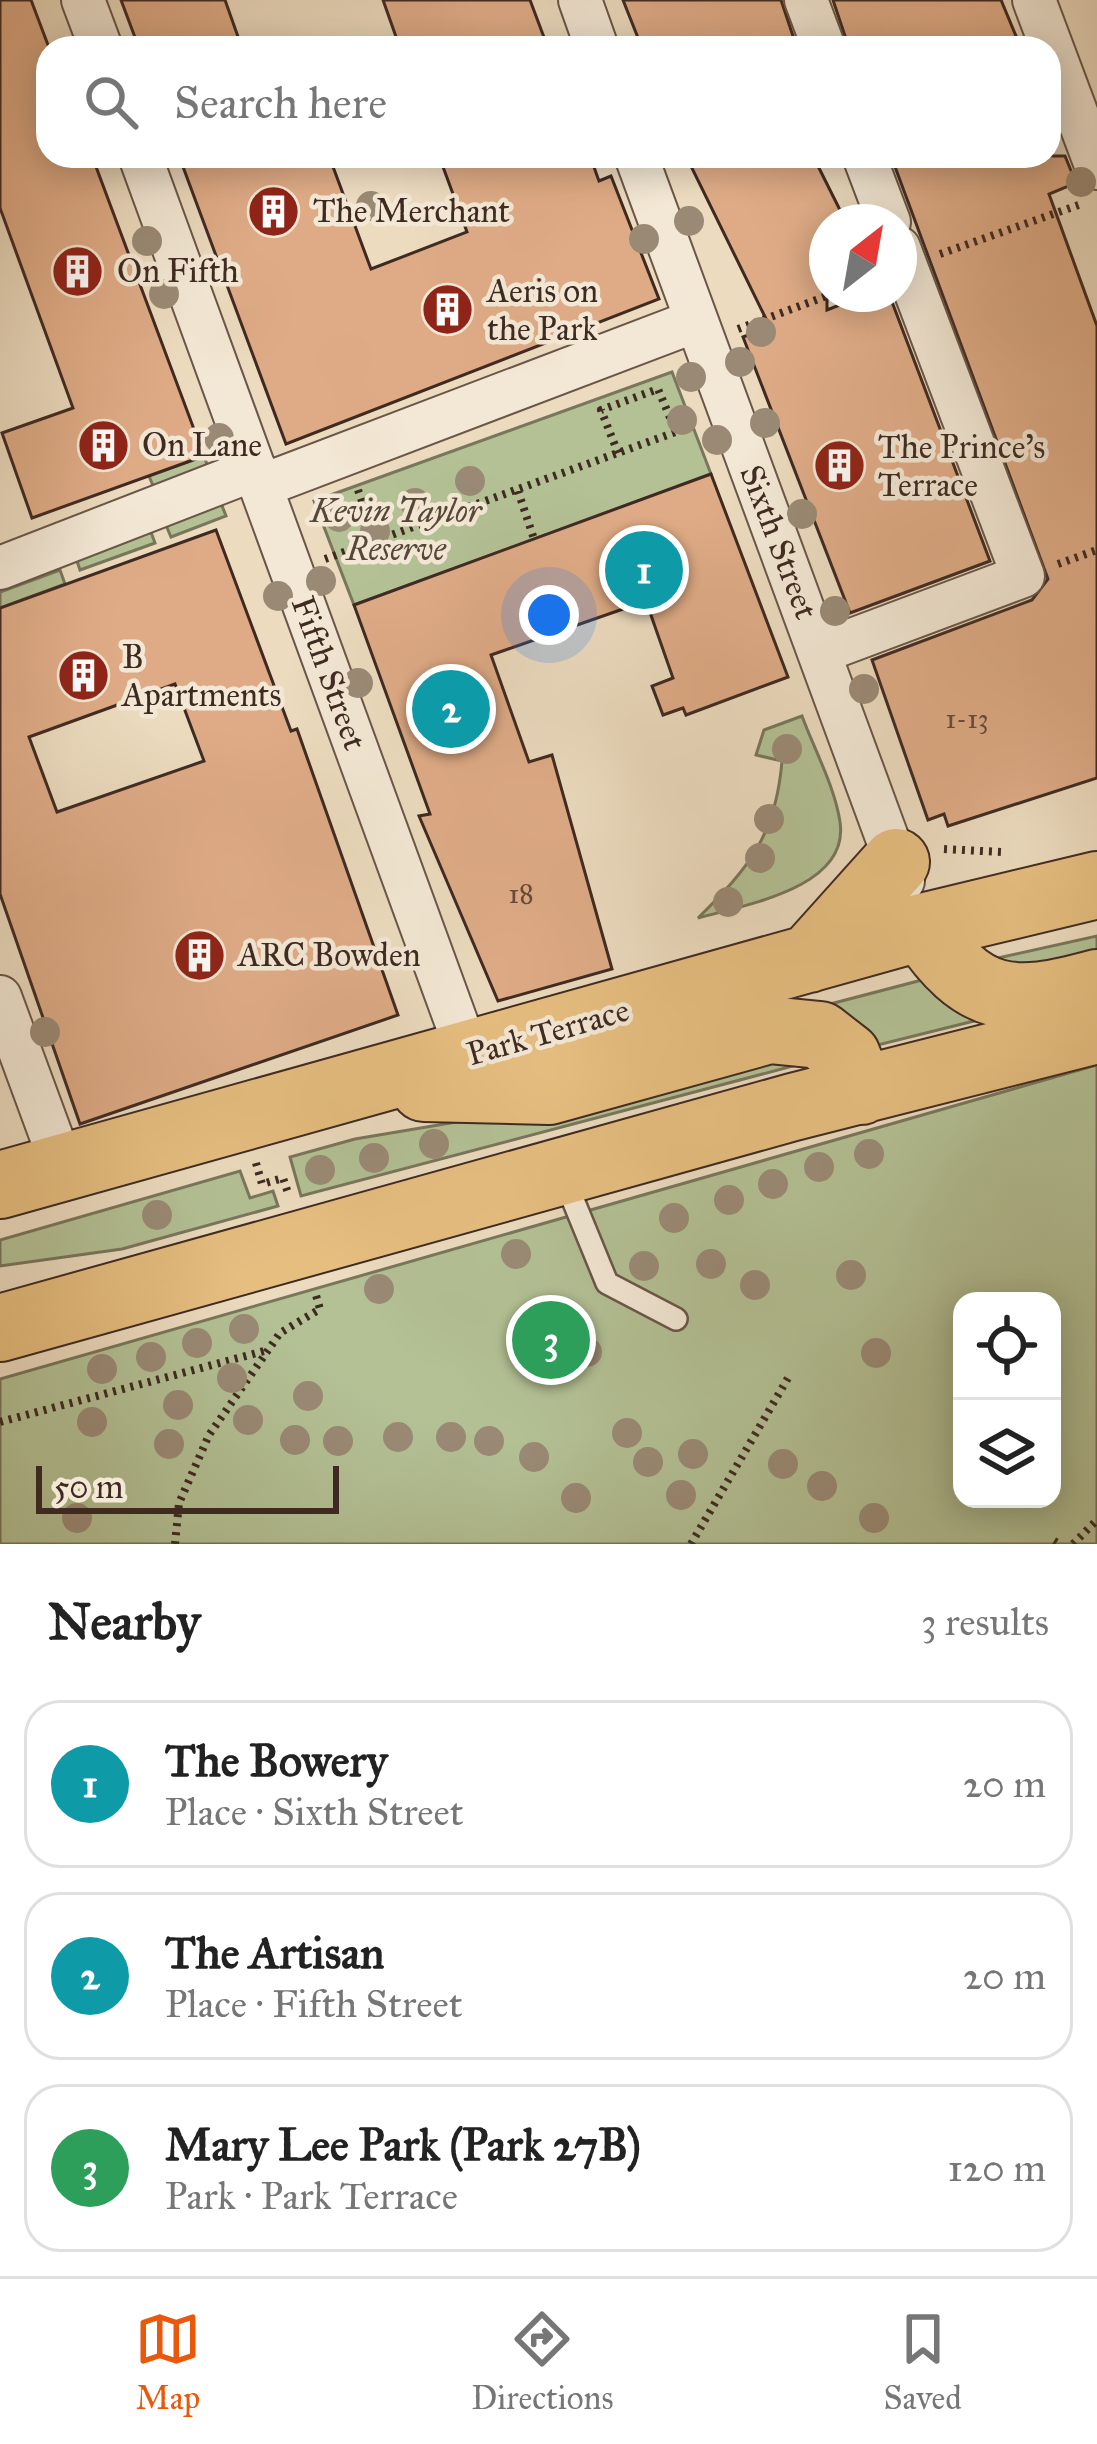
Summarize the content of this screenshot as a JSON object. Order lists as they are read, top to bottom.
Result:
{
  "streets": {
    "highway": ["Park Terrace"],
    "street": ["Sixth Street", "Fifth Street"]
  },
  "crossings": [
    ["Sixth Street", "Park Terrace"],
    ["Fifth Street", "Park Terrace"]
  ],
  "parks": ["Kevin Taylor Reserve"],
  "places": {
    "building": [
      "The Merchant",
      "On Fifth",
      "Aeris on the Park",
      "On Lane",
      "The Prince’s Terrace",
      "B Apartments",
      "ARC Bowden"
    ]
  },
  "house_numbers": ["1-13", "18"],
  "scale_bar": "50 m",
  "north": "top right",
  "page": {
    "search": "Search here",
    "pins": ["1", "2", "3"],
    "scale": "50 m",
    "heading": ["Nearby", "3 results"],
    "list": [
      {
        "mark": "1",
        "name": "The Bowery",
        "note": "Place · Sixth Street",
        "value": "20 m"
      },
      {
        "mark": "2",
        "name": "The Artisan",
        "note": "Place · Fifth Street",
        "value": "20 m"
      },
      {
        "mark": "3",
        "name": "Mary Lee Park (Park 27B)",
        "note": "Park · Park Terrace",
        "value": "120 m"
      }
    ],
    "nav": ["Map", "Directions", "Saved"]
  }
}
